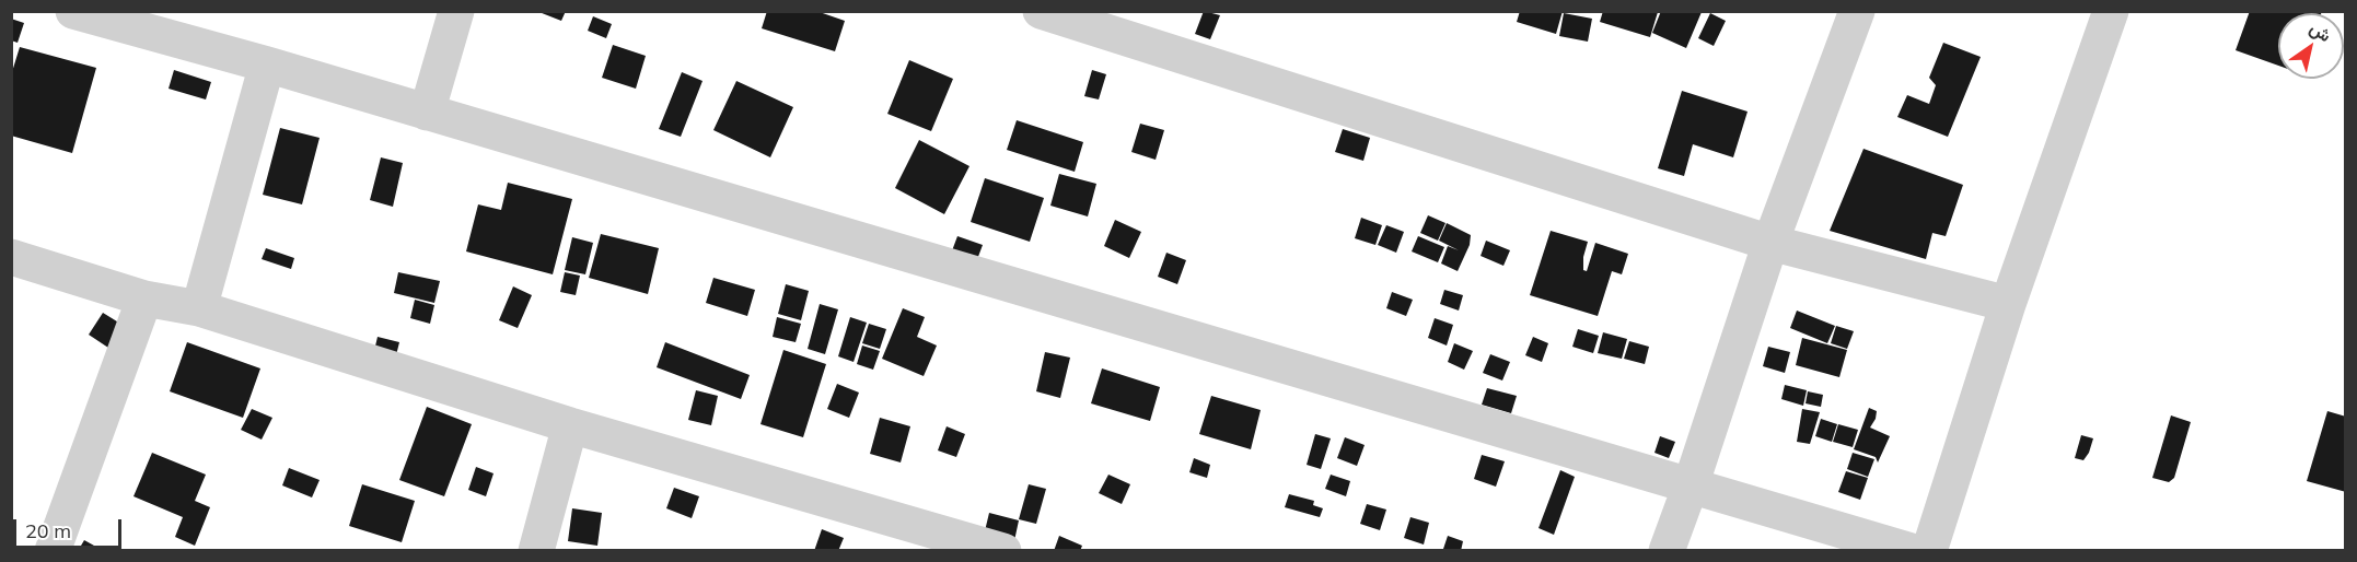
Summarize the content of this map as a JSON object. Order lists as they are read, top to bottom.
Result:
{
  "scale_bar": "20 m",
  "north": "top right"
}
